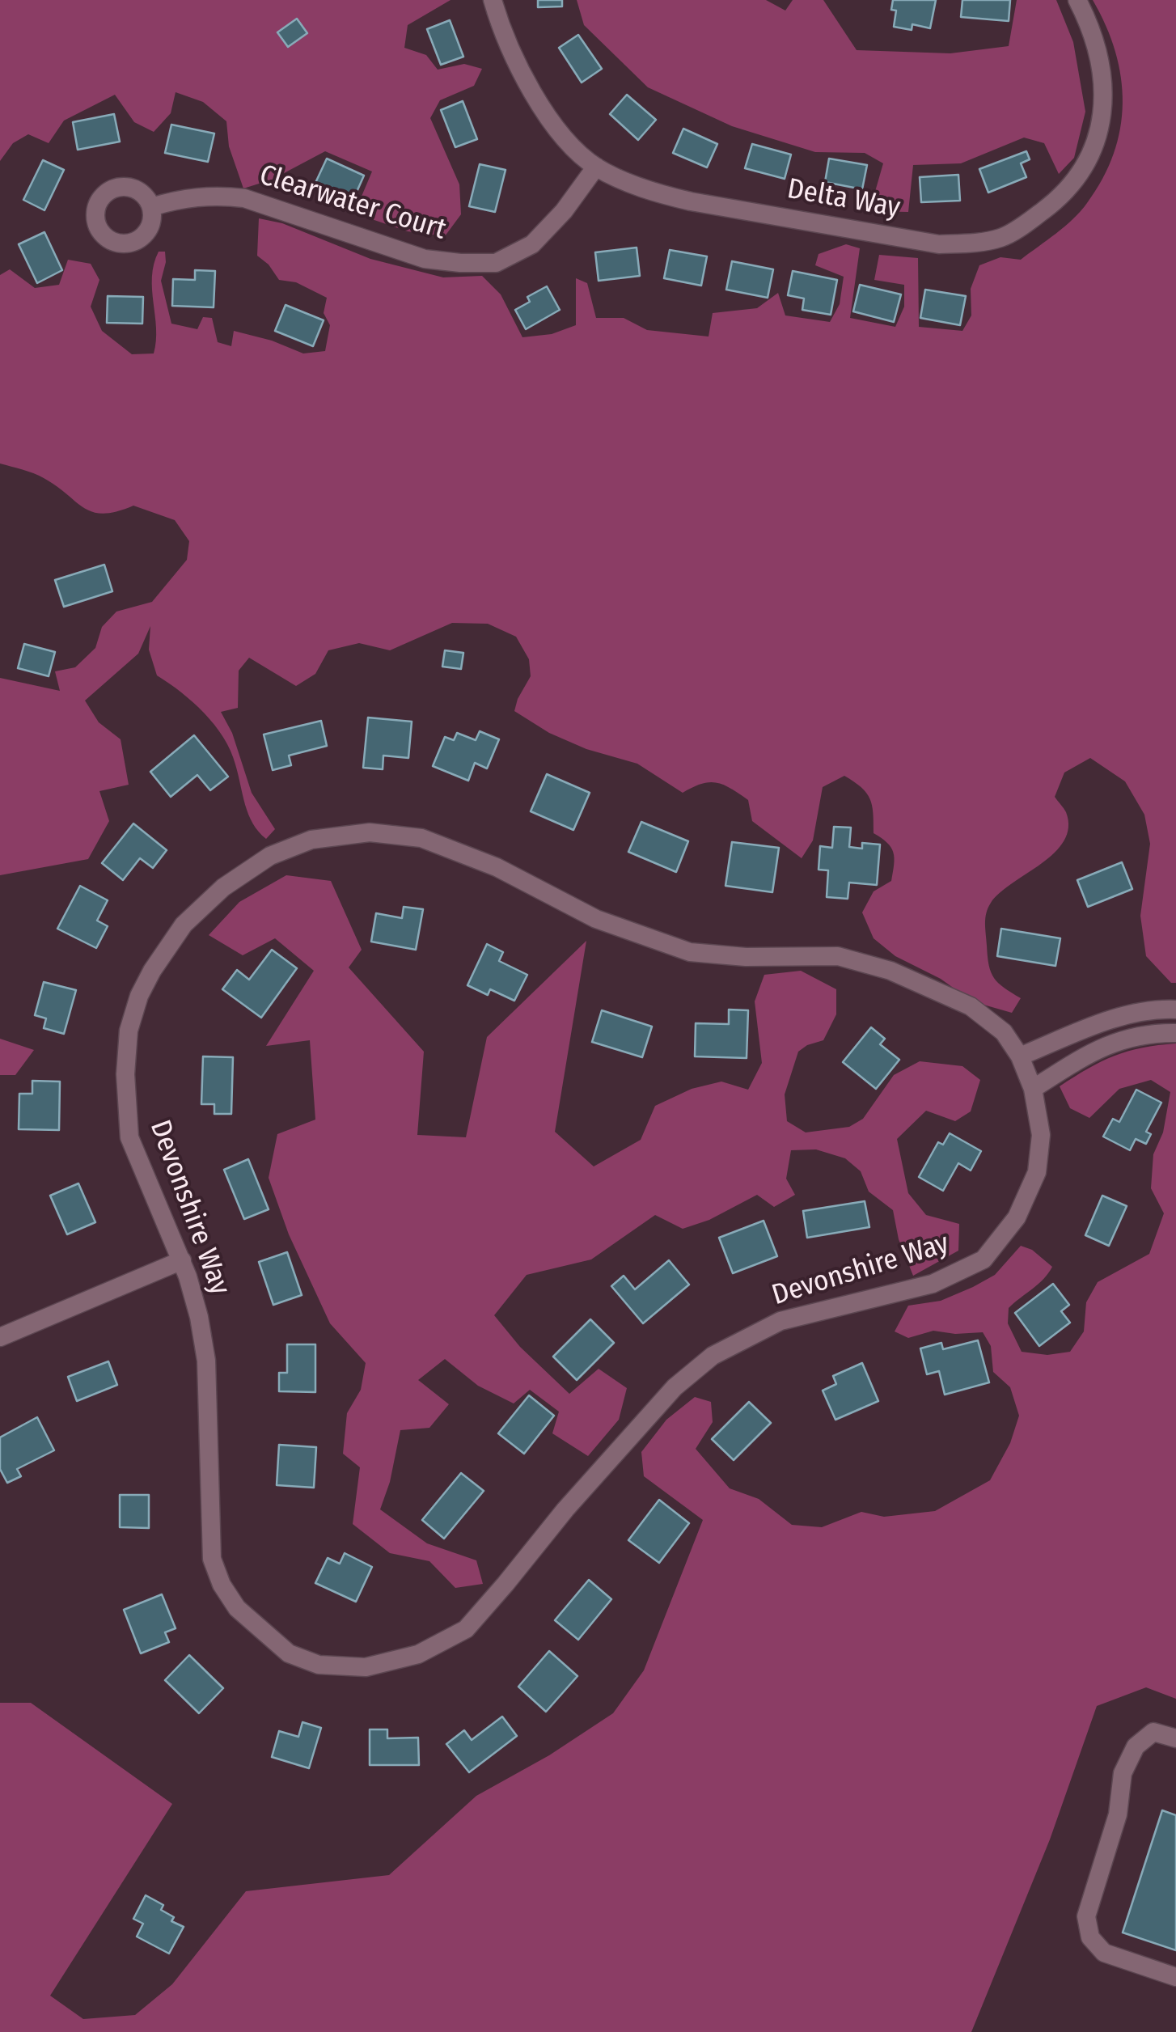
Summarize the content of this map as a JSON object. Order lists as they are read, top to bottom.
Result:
{
  "streets": {
    "street": ["Delta Way", "Clearwater Court", "Devonshire Way"]
  },
  "crossings": [
    ["Delta Way", "Clearwater Court"]
  ]
}
